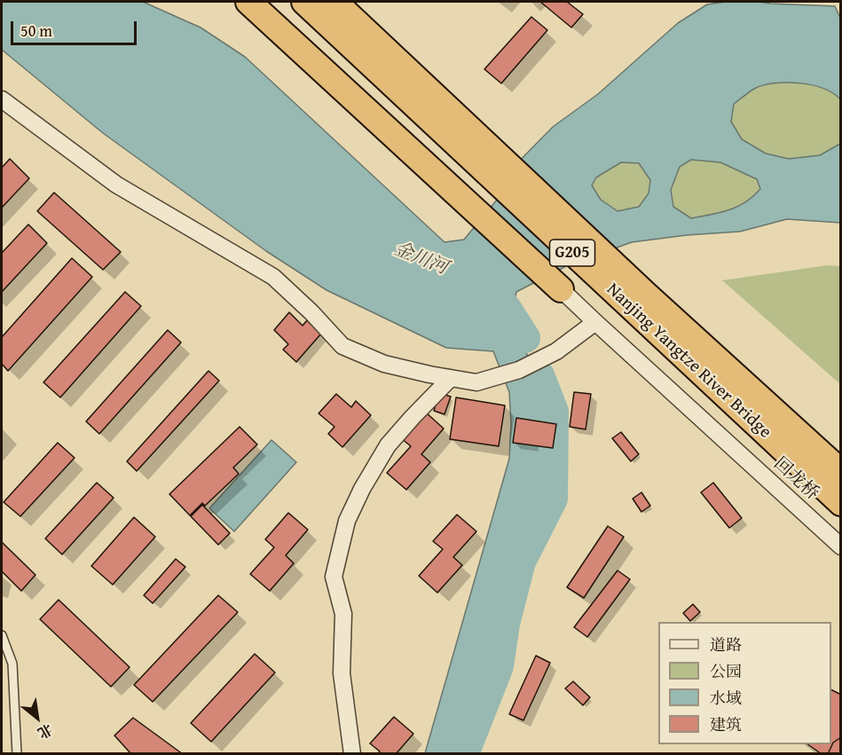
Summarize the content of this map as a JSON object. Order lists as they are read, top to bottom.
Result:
{
  "streets": {
    "highway": ["G205", "Nanjing Yangtze River Bridge"],
    "street": ["回龙桥"]
  },
  "water": ["金川河"],
  "legend": [
    "道路",
    "公园",
    "水域",
    "建筑"
  ],
  "scale_bar": "50 m",
  "north": "bottom right"
}
